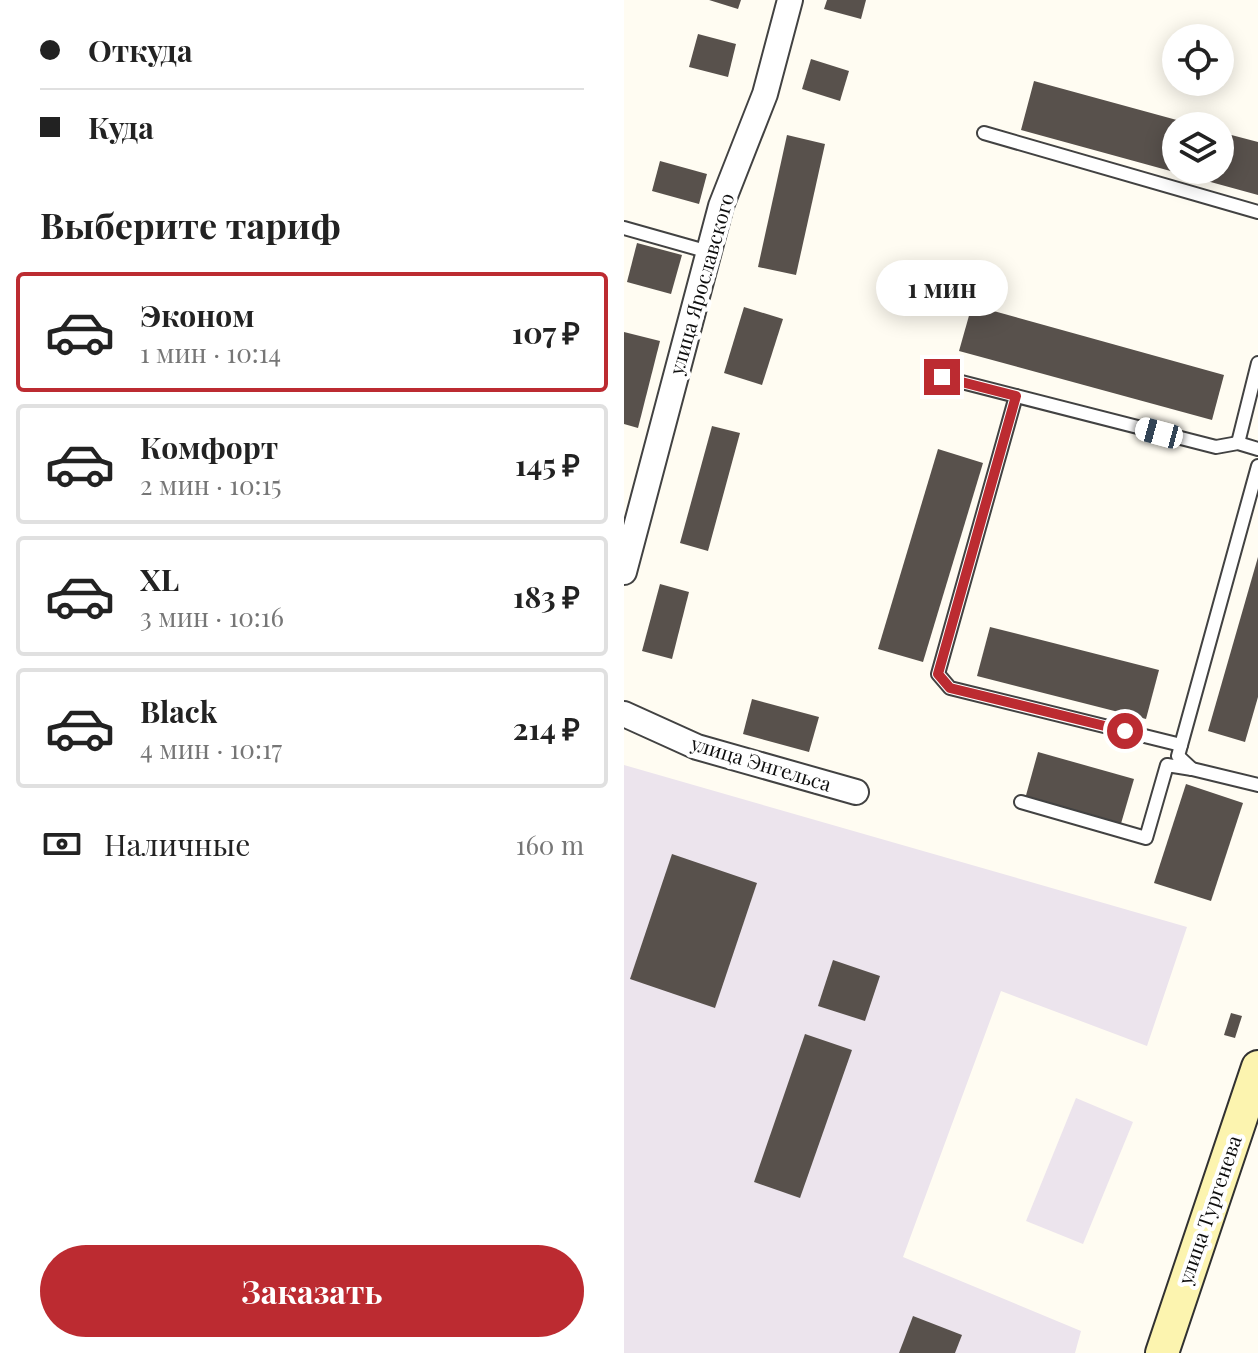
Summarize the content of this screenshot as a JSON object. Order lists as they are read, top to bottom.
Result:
{
  "streets": {
    "street": ["улица Ярославского", "улица Энгельса", "улица Тургенева"]
  },
  "page": {
    "banner": ["Откуда", "Куда"],
    "heading": "Выберите тариф",
    "bubble": "1 мин",
    "list": [
      {
        "name": "Эконом",
        "note": "1 мин · 10:14",
        "value": "107 ₽"
      },
      {
        "name": "Комфорт",
        "note": "2 мин · 10:15",
        "value": "145 ₽"
      },
      {
        "name": "XL",
        "note": "3 мин · 10:16",
        "value": "183 ₽"
      },
      {
        "name": "Black",
        "note": "4 мин · 10:17",
        "value": "214 ₽"
      }
    ],
    "pay": ["Наличные", "160 m"],
    "buttons": "Заказать"
  }
}
